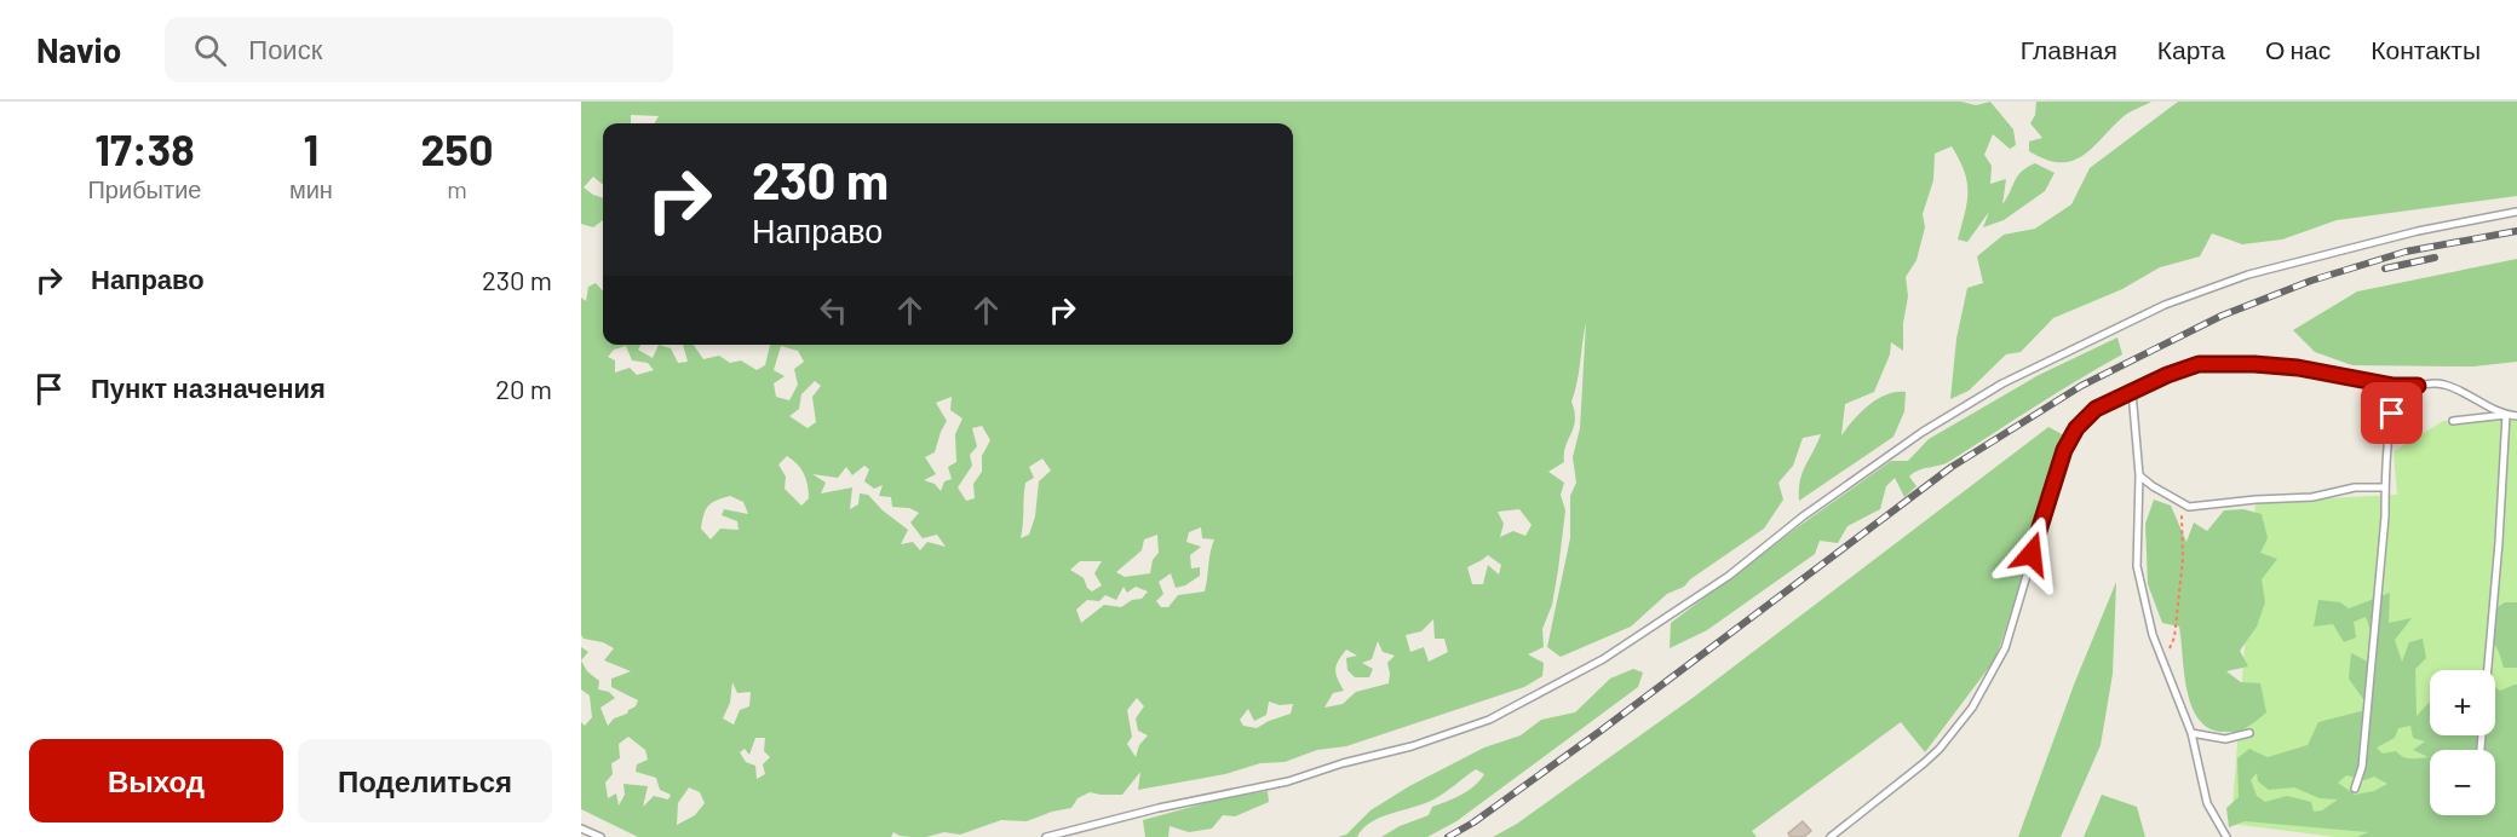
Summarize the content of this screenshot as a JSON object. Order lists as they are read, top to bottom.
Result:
{
  "page": {
    "header": "Navio",
    "search": "Поиск",
    "nav": [
      "Главная",
      "Карта",
      "О нас",
      "Контакты"
    ],
    "eta": [
      "17:38",
      "Прибытие",
      "1",
      "мин",
      "250",
      "m"
    ],
    "turn": ["230 m", "Направо"],
    "list": [
      {
        "name": "Направо",
        "value": "230 m"
      },
      {
        "name": "Пункт назначения",
        "value": "20 m"
      }
    ],
    "map_buttons": ["+", "−"],
    "buttons": ["Выход", "Поделиться"]
  }
}
